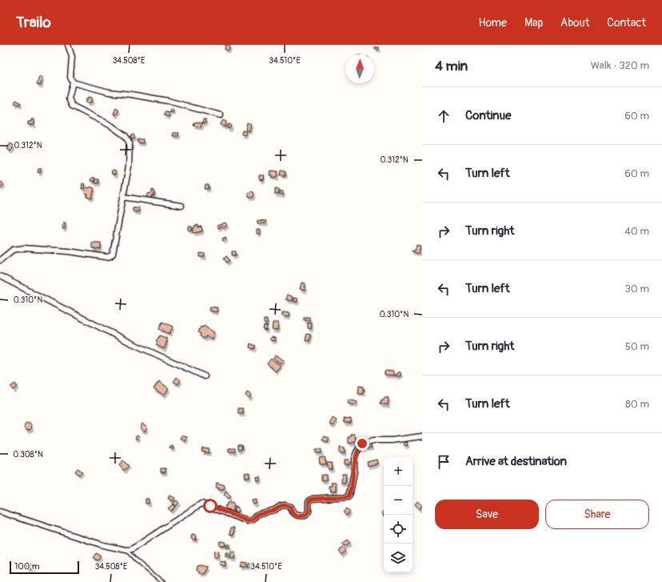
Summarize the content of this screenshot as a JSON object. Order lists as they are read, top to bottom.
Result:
{
  "scale_bar": "100 m",
  "north": "top",
  "page": {
    "header": "Trailo",
    "nav": [
      "Home",
      "Map",
      "About",
      "Contact"
    ],
    "heading": ["4 min", "Walk · 320 m"],
    "list": [
      ["Continue", "60 m"],
      ["Turn left", "60 m"],
      ["Turn right", "40 m"],
      ["Turn left", "30 m"],
      ["Turn right", "50 m"],
      ["Turn left", "80 m"],
      "Arrive at destination"
    ],
    "map_buttons": ["+", "−"],
    "buttons": ["Save", "Share"],
    "scale": "100 m"
  },
  "coordinates": [
    "34.508°E",
    "34.510°E",
    "0.312°N",
    "0.310°N",
    "0.308°N"
  ]
}
